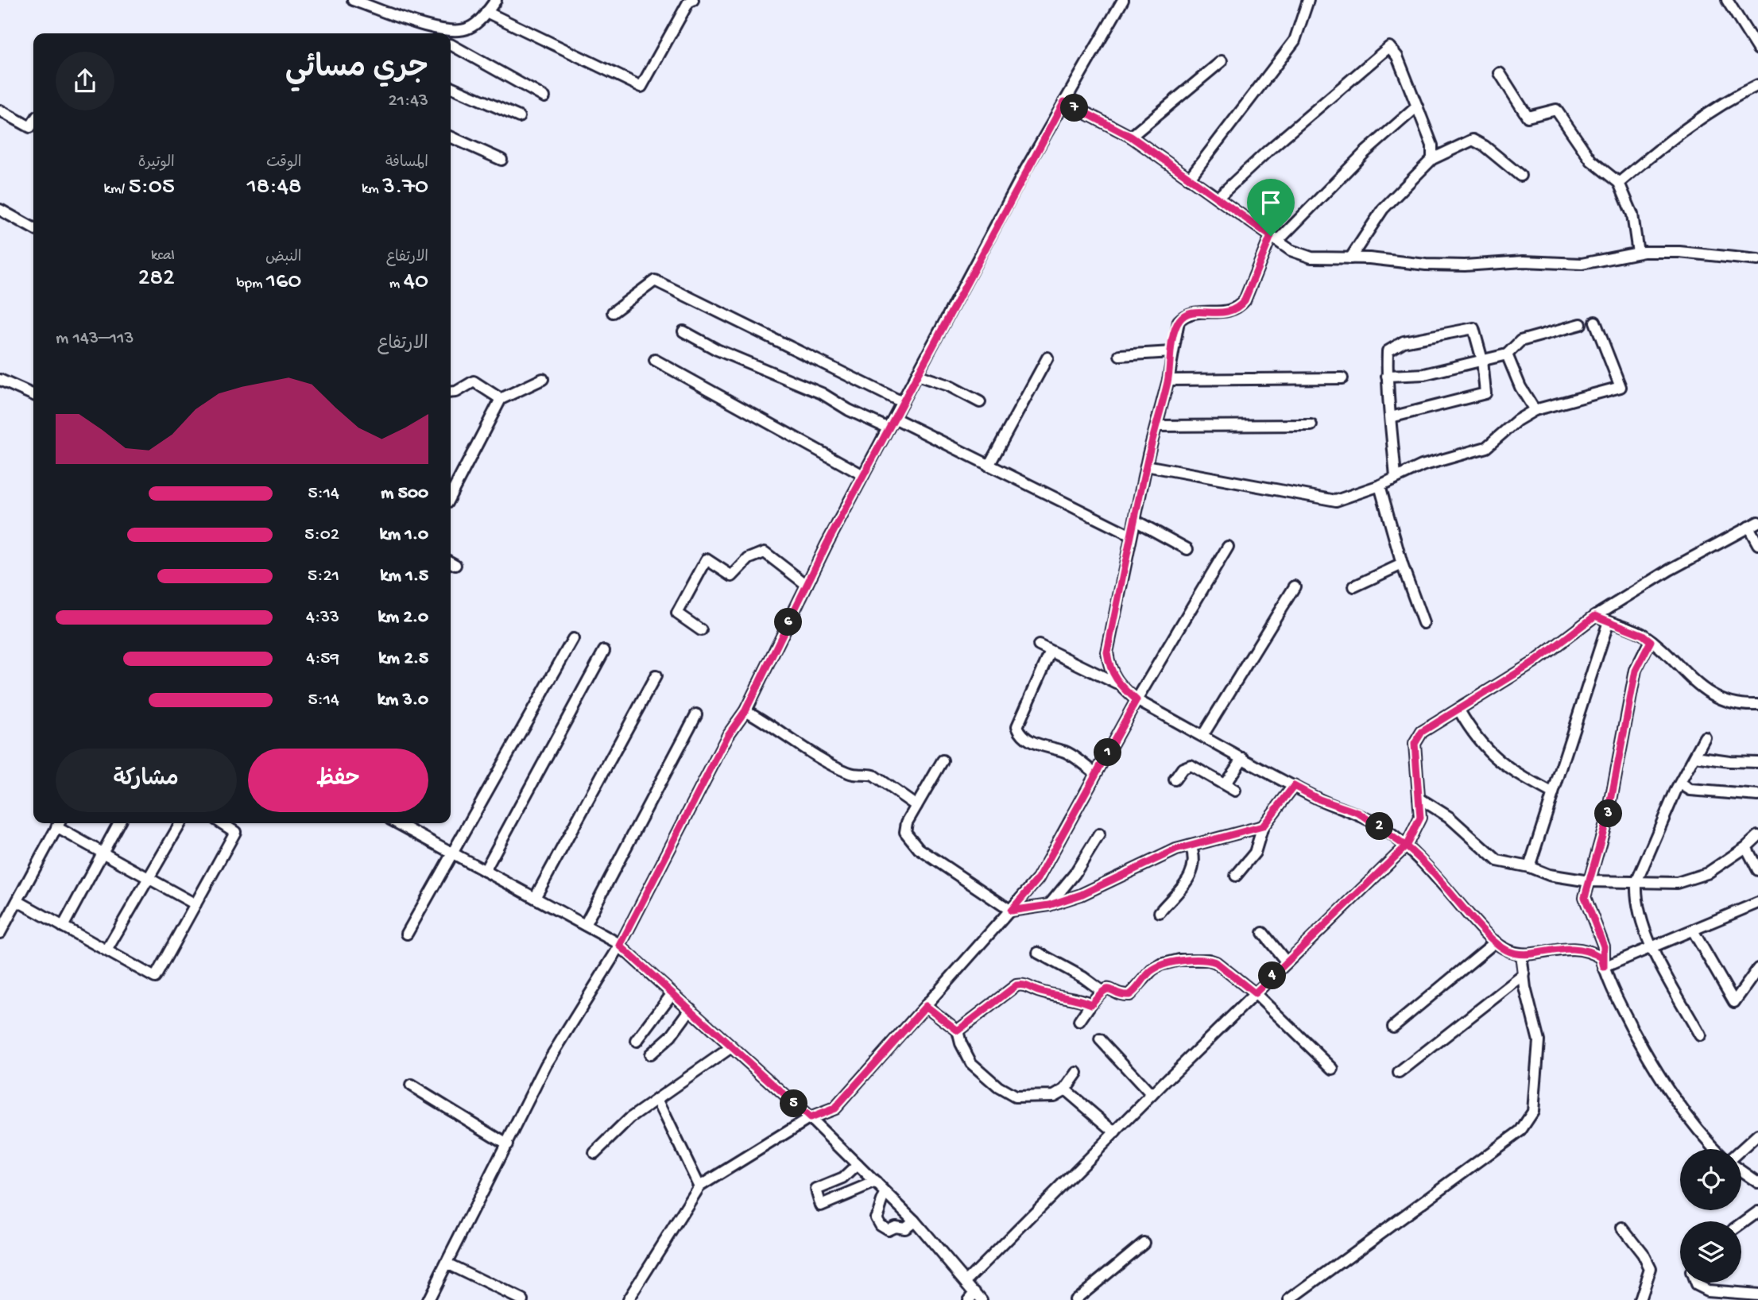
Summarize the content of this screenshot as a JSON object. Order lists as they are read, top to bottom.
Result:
{
  "page": {
    "heading": ["جري مسائي", "21:43"],
    "pins": [
      "7",
      "6",
      "1",
      "3",
      "2",
      "4",
      "5"
    ],
    "stats": [
      ["المسافة", "3.70 km"],
      ["الوقت", "18:48"],
      ["الوتيرة", "5:05 /km"],
      ["الارتفاع", "40 m"],
      ["النبض", "160 bpm"],
      ["kcal", "282"]
    ],
    "chart": ["الارتفاع", "113–143 m"],
    "list": [
      {
        "name": "500 m",
        "note": "5:14"
      },
      {
        "name": "1.0 km",
        "note": "5:02"
      },
      {
        "name": "1.5 km",
        "note": "5:21"
      },
      {
        "name": "2.0 km",
        "note": "4:33"
      },
      {
        "name": "2.5 km",
        "note": "4:59"
      },
      {
        "name": "3.0 km",
        "note": "5:14"
      }
    ],
    "buttons": ["حفظ", "مشاركة"]
  }
}
